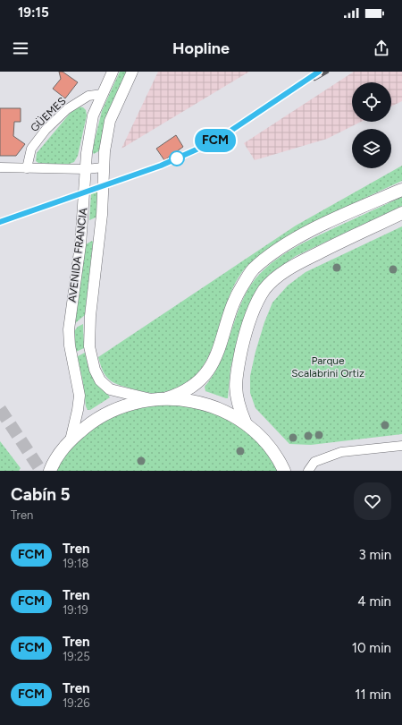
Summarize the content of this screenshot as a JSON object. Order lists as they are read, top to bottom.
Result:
{
  "streets": {
    "street": ["GÜEMES", "AVENIDA FRANCIA"]
  },
  "crossings": [
    ["GÜEMES", "AVENIDA FRANCIA"]
  ],
  "parks": ["Parque Scalabrini Ortiz"],
  "page": {
    "status": "19:15",
    "header": "Hopline",
    "on_map": "FCM",
    "heading": ["Cabín 5", "Tren"],
    "list": [
      {
        "mark": "FCM",
        "name": "Tren",
        "note": "19:18",
        "value": "3 min"
      },
      {
        "mark": "FCM",
        "name": "Tren",
        "note": "19:19",
        "value": "4 min"
      },
      {
        "mark": "FCM",
        "name": "Tren",
        "note": "19:25",
        "value": "10 min"
      },
      {
        "mark": "FCM",
        "name": "Tren",
        "note": "19:26",
        "value": "11 min"
      }
    ]
  }
}
